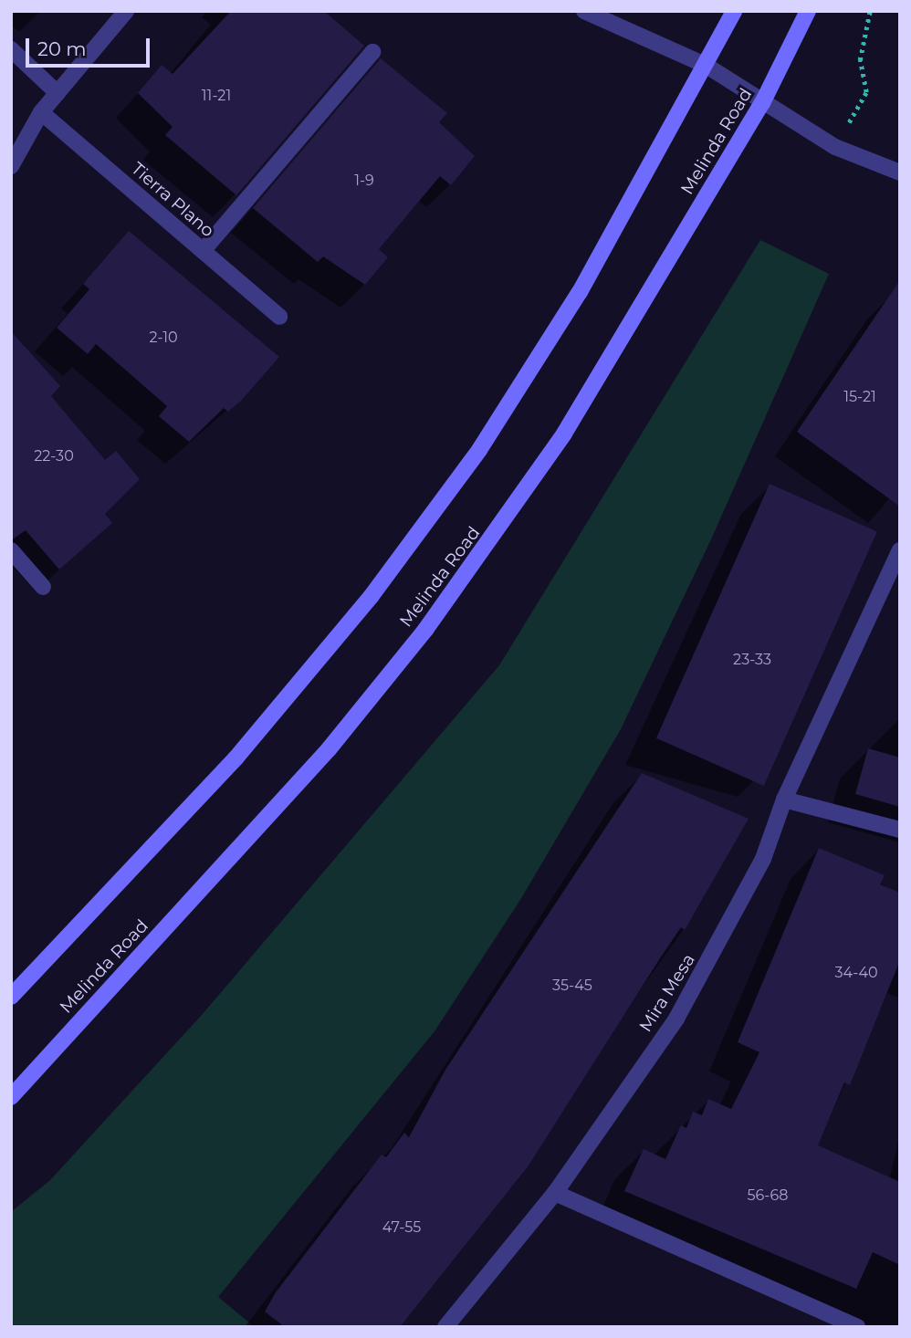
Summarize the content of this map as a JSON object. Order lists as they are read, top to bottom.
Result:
{
  "streets": {
    "main road": ["Melinda Road"],
    "street": ["Tierra Plano", "Mira Mesa"]
  },
  "house_numbers": [
    "11-21",
    "1-9",
    "2-10",
    "15-21",
    "22-30",
    "23-33",
    "34-40",
    "35-45",
    "56-68",
    "47-55"
  ],
  "scale_bar": "20 m"
}
